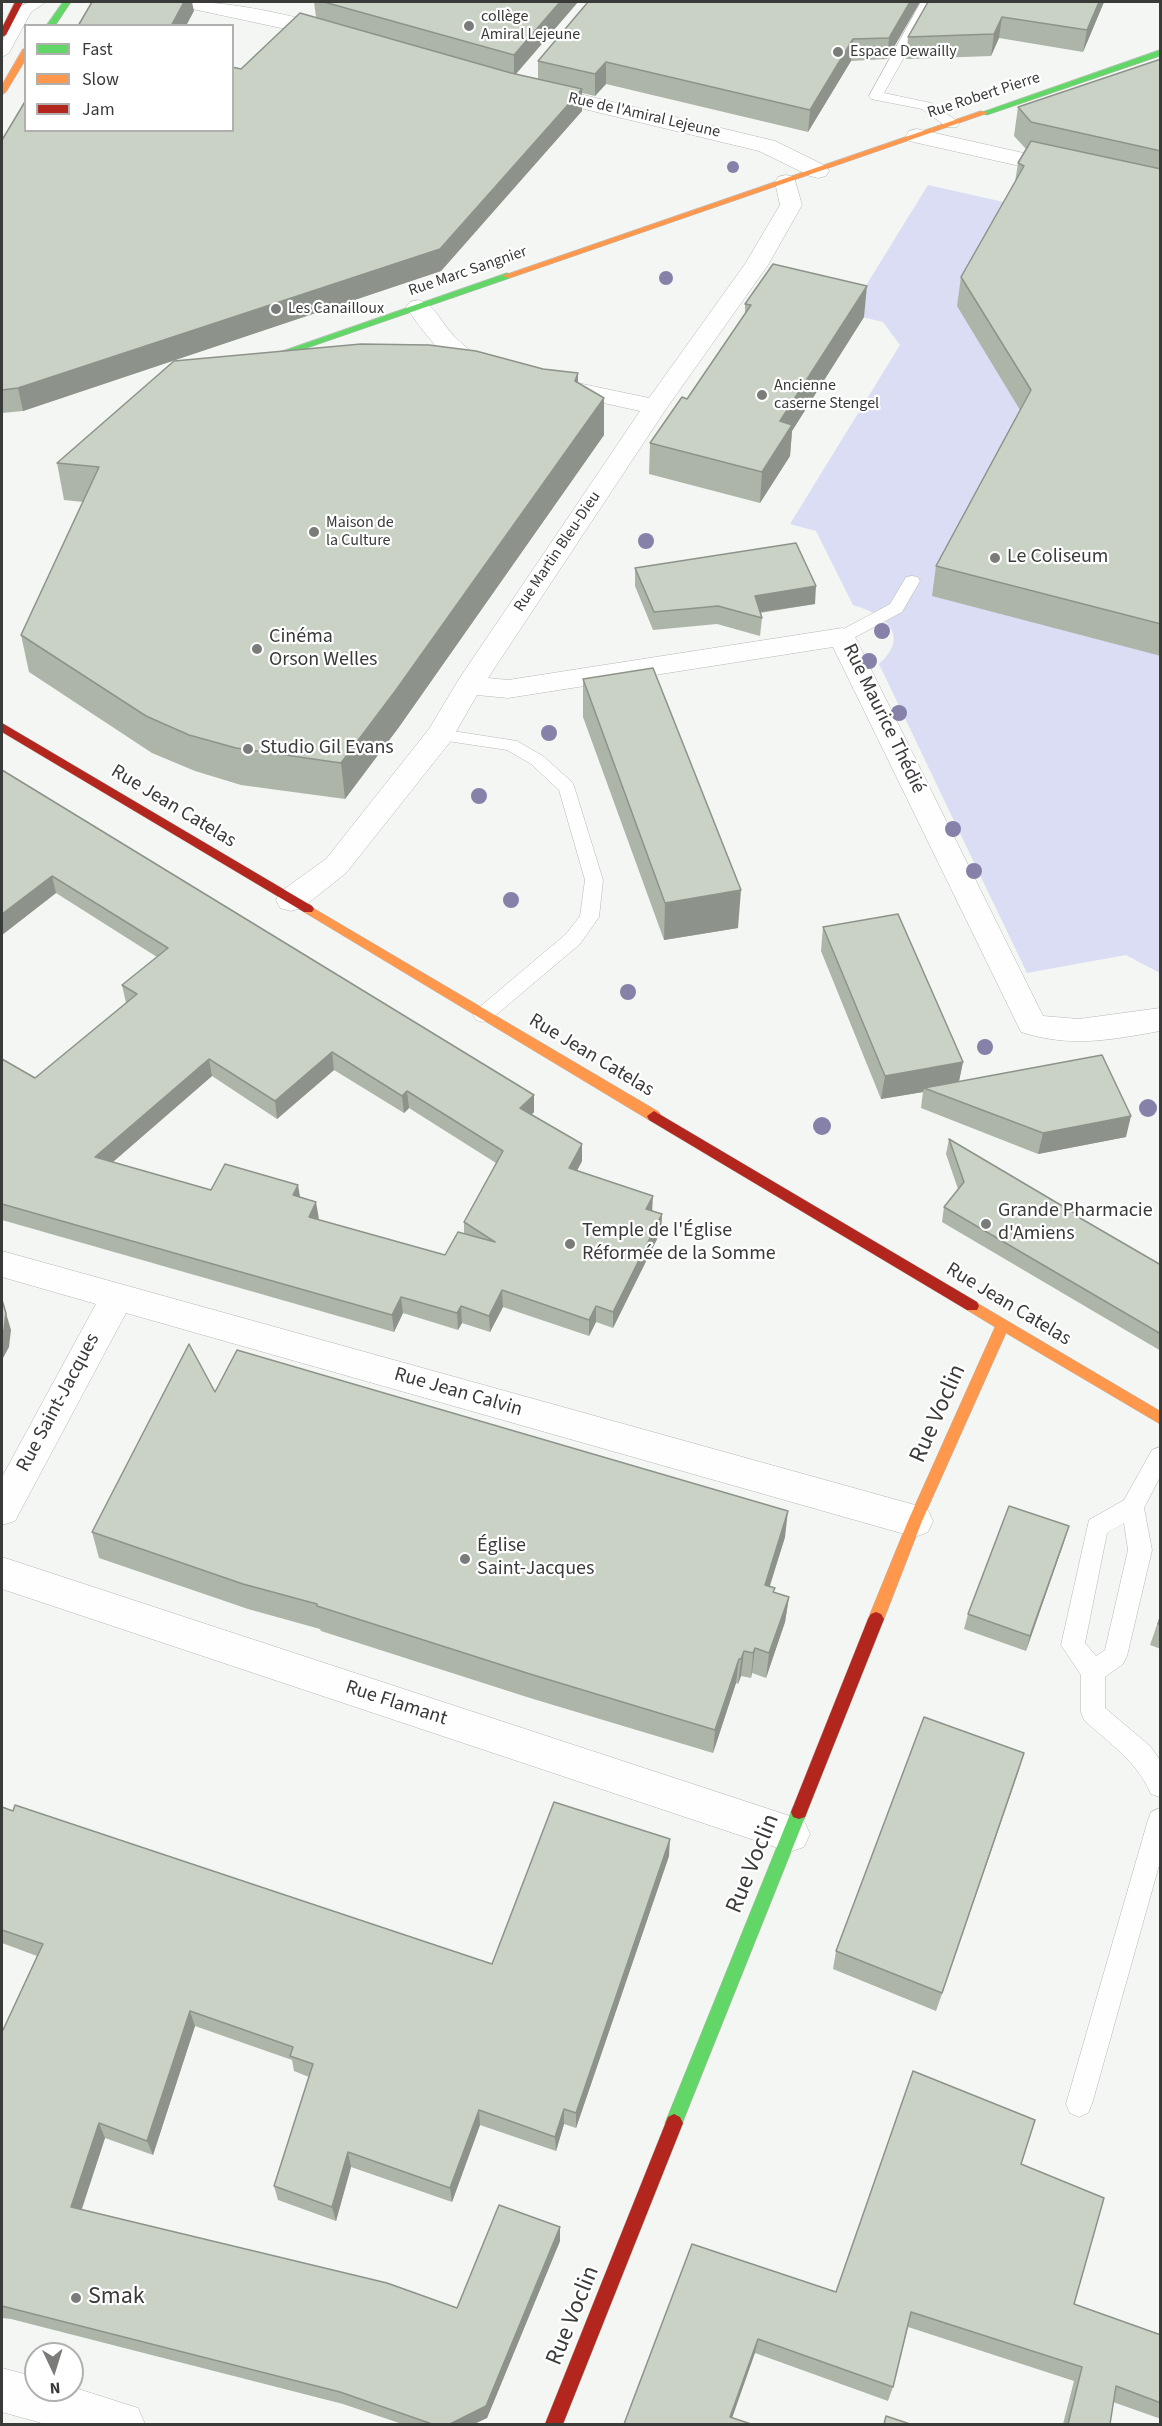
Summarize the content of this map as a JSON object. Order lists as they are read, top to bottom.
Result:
{
  "streets": {
    "street": [
      "Rue Robert Pierre",
      "Rue de l'Amiral Lejeune",
      "Rue Marc Sangnier",
      "Rue Martin Bleu-Dieu",
      "Rue Maurice Thédié",
      "Rue Jean Catelas",
      "Rue Jean Calvin",
      "Rue Saint-Jacques",
      "Rue Voclin",
      "Rue Flamant"
    ]
  },
  "crossings": [
    ["Rue Robert Pierre", "Rue de l'Amiral Lejeune"],
    ["Rue Robert Pierre", "Rue Marc Sangnier"],
    ["Rue Robert Pierre", "Rue Martin Bleu-Dieu"],
    ["Rue Marc Sangnier", "Rue Martin Bleu-Dieu"],
    ["Rue Martin Bleu-Dieu", "Rue Maurice Thédié"],
    ["Rue Martin Bleu-Dieu", "Rue Jean Catelas"],
    ["Rue Jean Catelas", "Rue Voclin"],
    ["Rue Jean Calvin", "Rue Saint-Jacques"],
    ["Rue Jean Calvin", "Rue Voclin"],
    ["Rue Voclin", "Rue Flamant"]
  ],
  "places": [
    "collège Amiral Lejeune",
    "Espace Dewailly",
    "Les Canailloux",
    "Ancienne caserne Stengel",
    "Maison de la Culture",
    "Le Coliseum",
    "Cinéma Orson Welles",
    "Studio Gil Evans",
    "Grande Pharmacie d'Amiens",
    "Temple de l'Église Réformée de la Somme",
    "Église Saint-Jacques",
    "Smak"
  ],
  "legend": ["Fast", "Slow", "Jam"],
  "north": "bottom"
}
